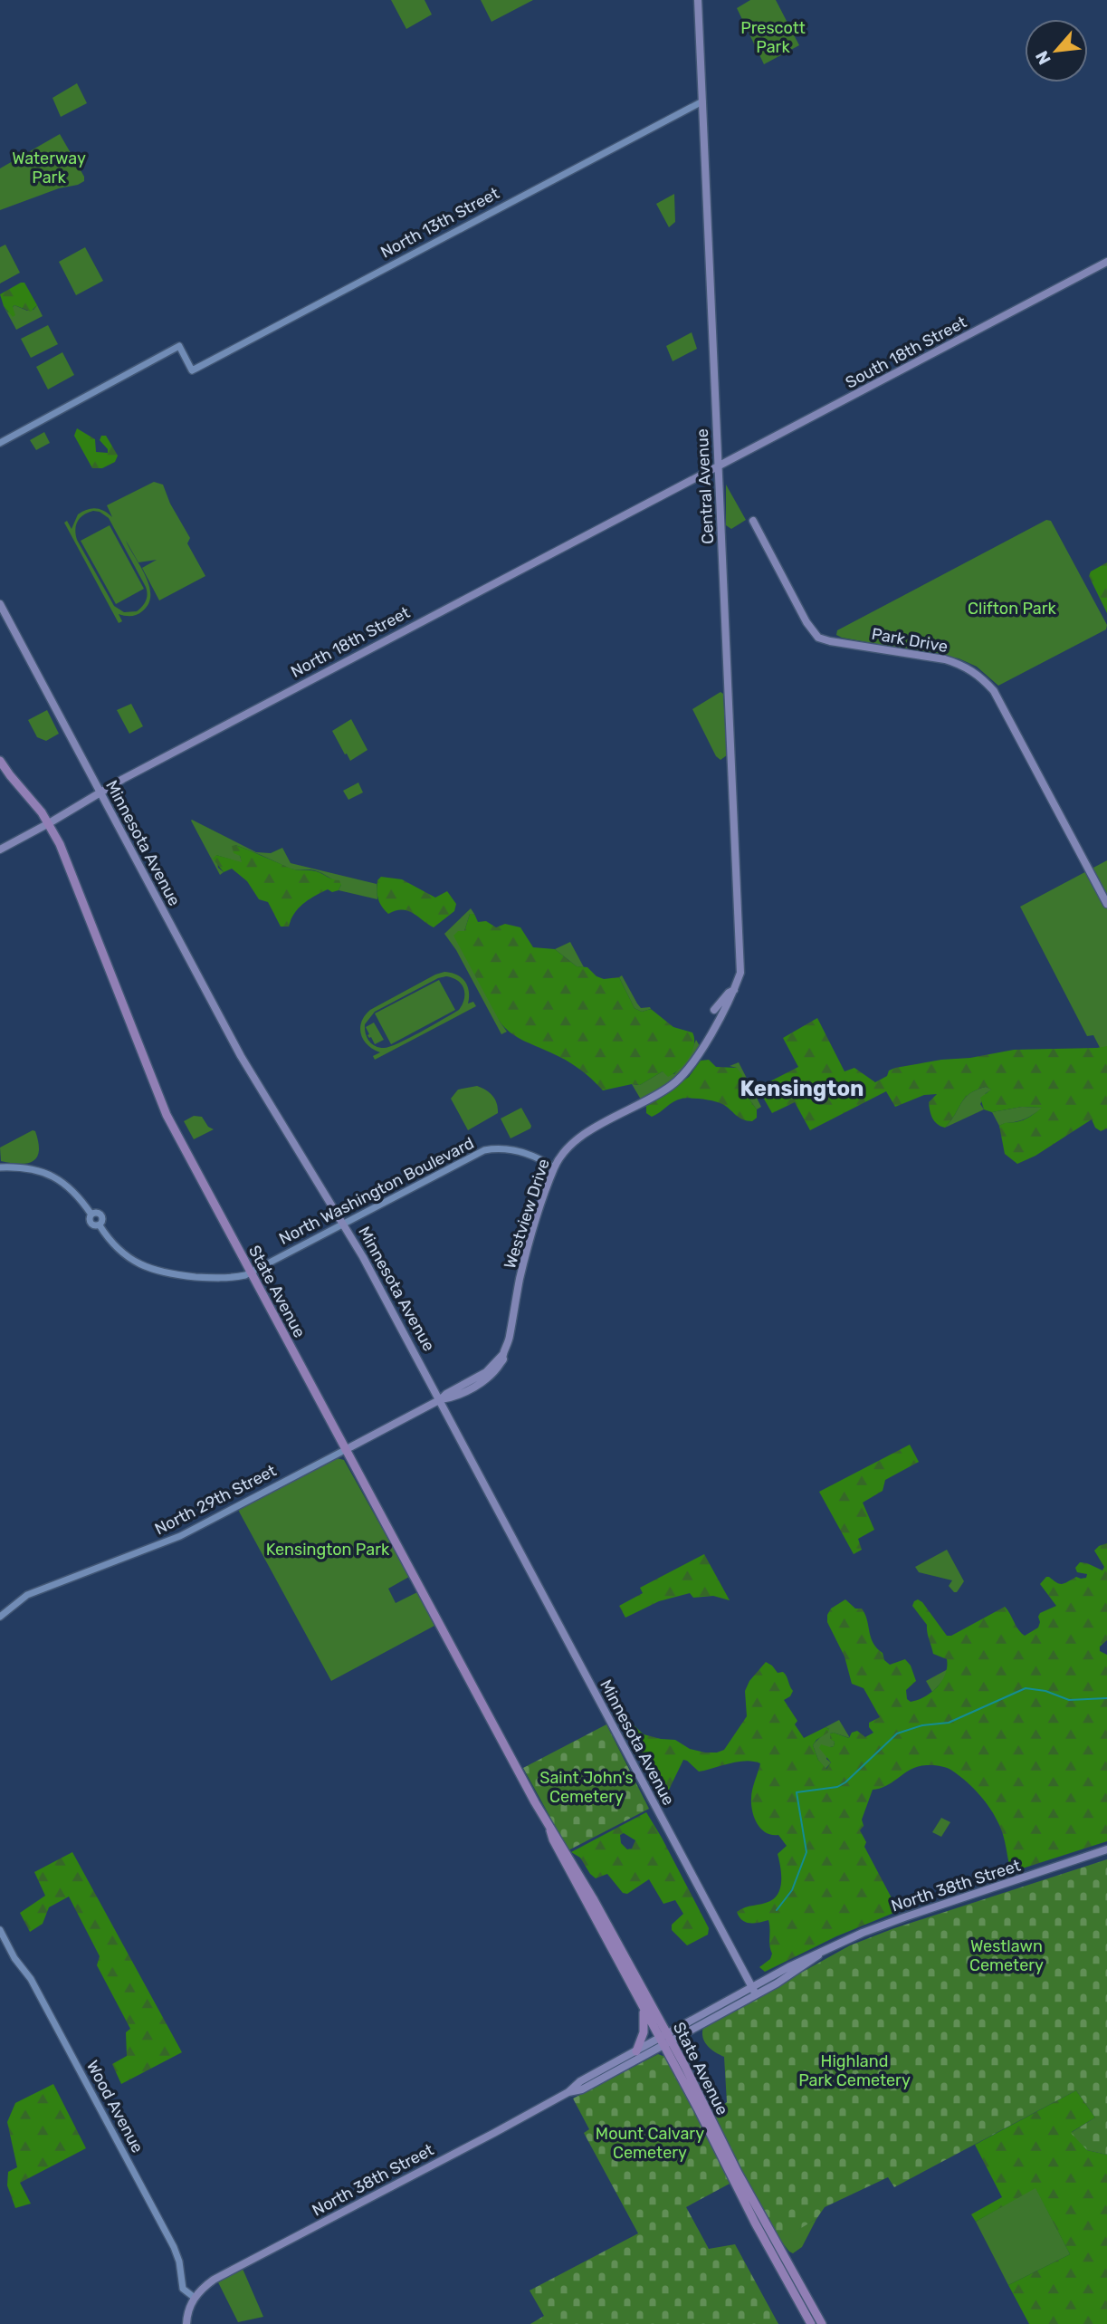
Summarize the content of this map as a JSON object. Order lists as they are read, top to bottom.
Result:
{
  "streets": {
    "main road": [
      "South 18th Street",
      "Central Avenue",
      "Park Drive",
      "North 18th Street",
      "Minnesota Avenue",
      "Westview Drive",
      "State Avenue",
      "North 29th Street",
      "North 38th Street"
    ],
    "street": ["North 13th Street", "North Washington Boulevard", "Wood Avenue"]
  },
  "crossings": [
    ["North 13th Street", "Central Avenue"],
    ["South 18th Street", "Central Avenue"],
    ["South 18th Street", "North 18th Street"],
    ["Central Avenue", "North 18th Street"],
    ["Central Avenue", "Westview Drive"],
    ["North 18th Street", "Minnesota Avenue"],
    ["North 18th Street", "State Avenue"],
    ["Minnesota Avenue", "North Washington Boulevard"],
    ["Minnesota Avenue", "Westview Drive"],
    ["Minnesota Avenue", "North 29th Street"],
    ["Minnesota Avenue", "North 38th Street"],
    ["North Washington Boulevard", "Westview Drive"],
    ["North Washington Boulevard", "State Avenue"],
    ["Westview Drive", "North 29th Street"],
    ["State Avenue", "North 29th Street"],
    ["State Avenue", "North 38th Street"],
    ["North 38th Street", "Wood Avenue"]
  ],
  "districts": ["Kensington"],
  "parks": [
    "Prescott Park",
    "Waterway Park",
    "Clifton Park",
    "Kensington Park",
    "Saint John's Cemetery",
    "Westlawn Cemetery",
    "Highland Park Cemetery",
    "Mount Calvary Cemetery"
  ],
  "north": "bottom left"
}
